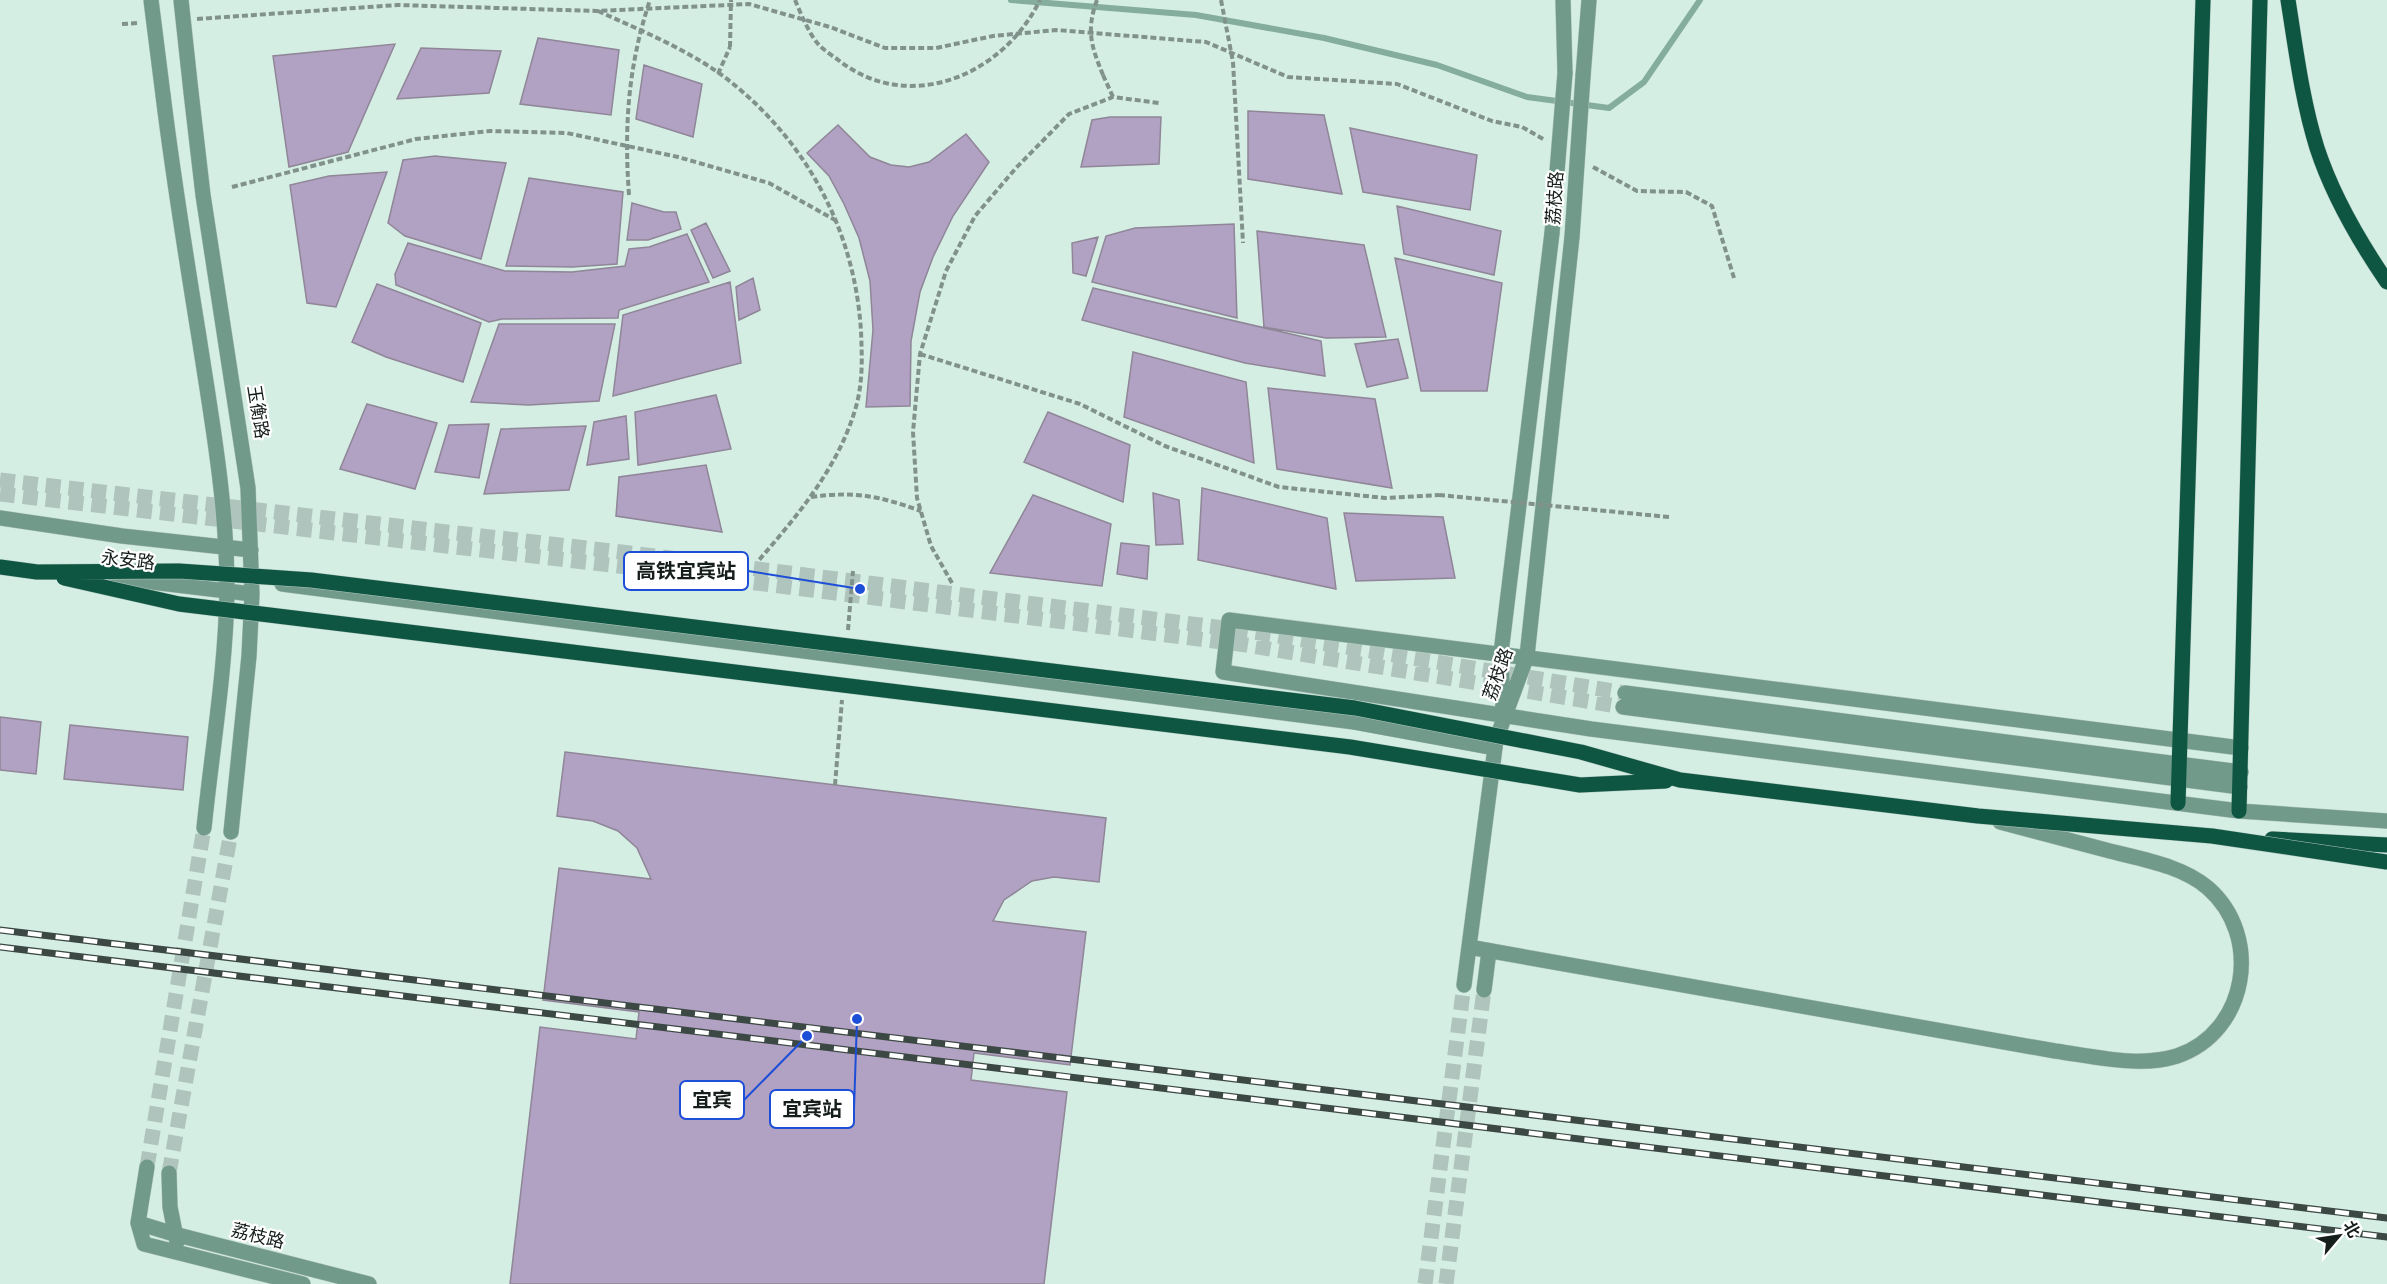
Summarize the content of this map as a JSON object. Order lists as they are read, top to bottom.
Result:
{
  "streets": {
    "street": ["荔枝路", "玉衡路", "永安路"]
  },
  "crossings": [
    ["玉衡路", "永安路"]
  ],
  "places": ["高铁宜宾站", "宜宾站", "宜宾"],
  "north": "top right"
}
